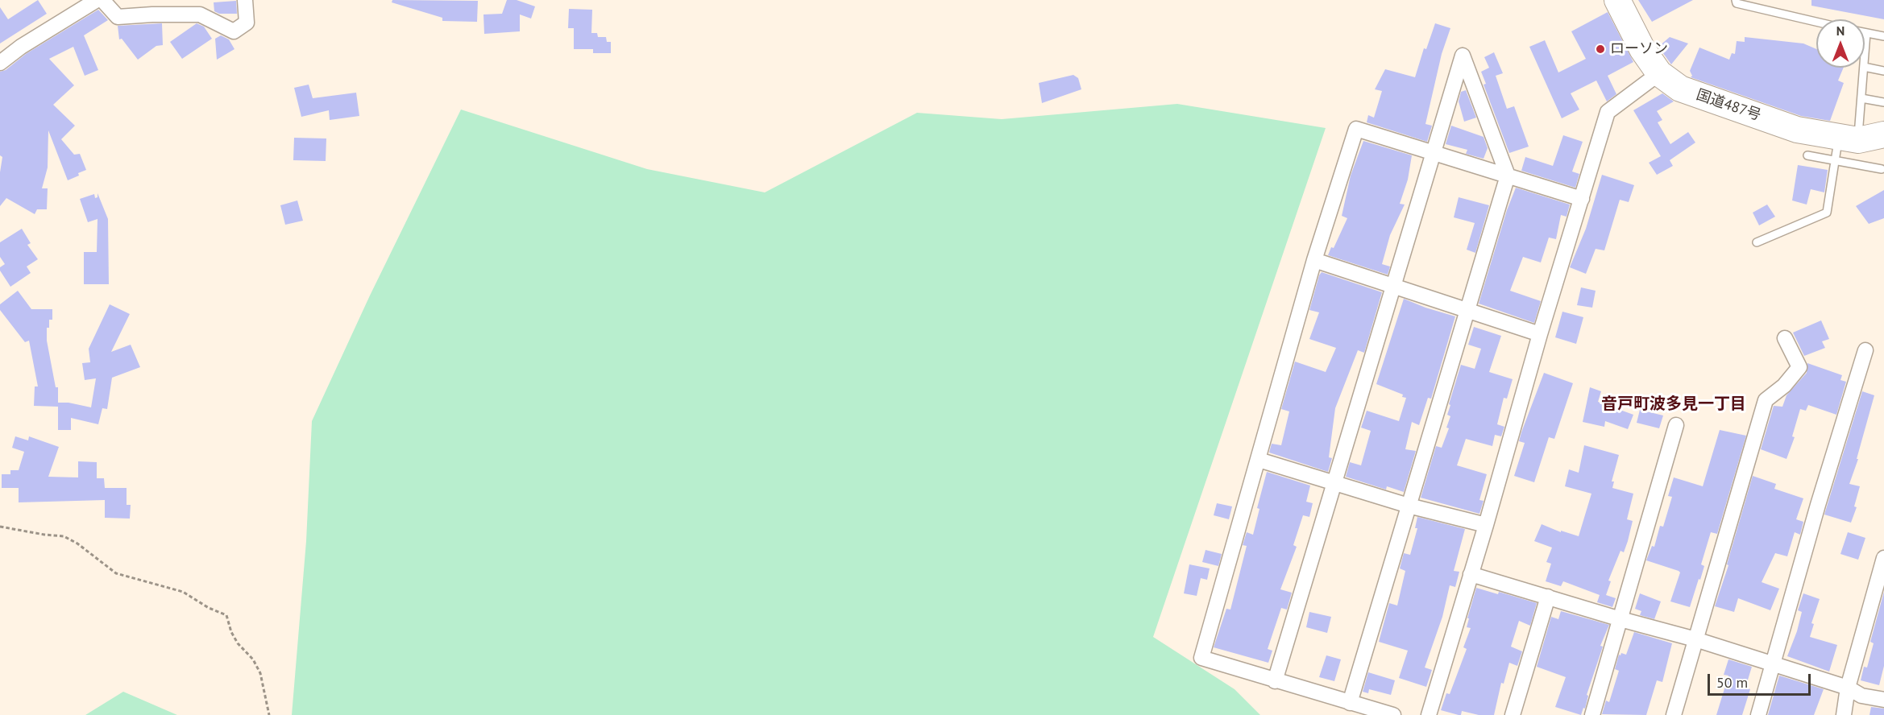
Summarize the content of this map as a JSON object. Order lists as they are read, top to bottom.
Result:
{
  "streets": {
    "highway": ["国道487号"]
  },
  "districts": ["音戸町波多見一丁目"],
  "places": ["ローソン"],
  "scale_bar": "50 m",
  "north": "top"
}
